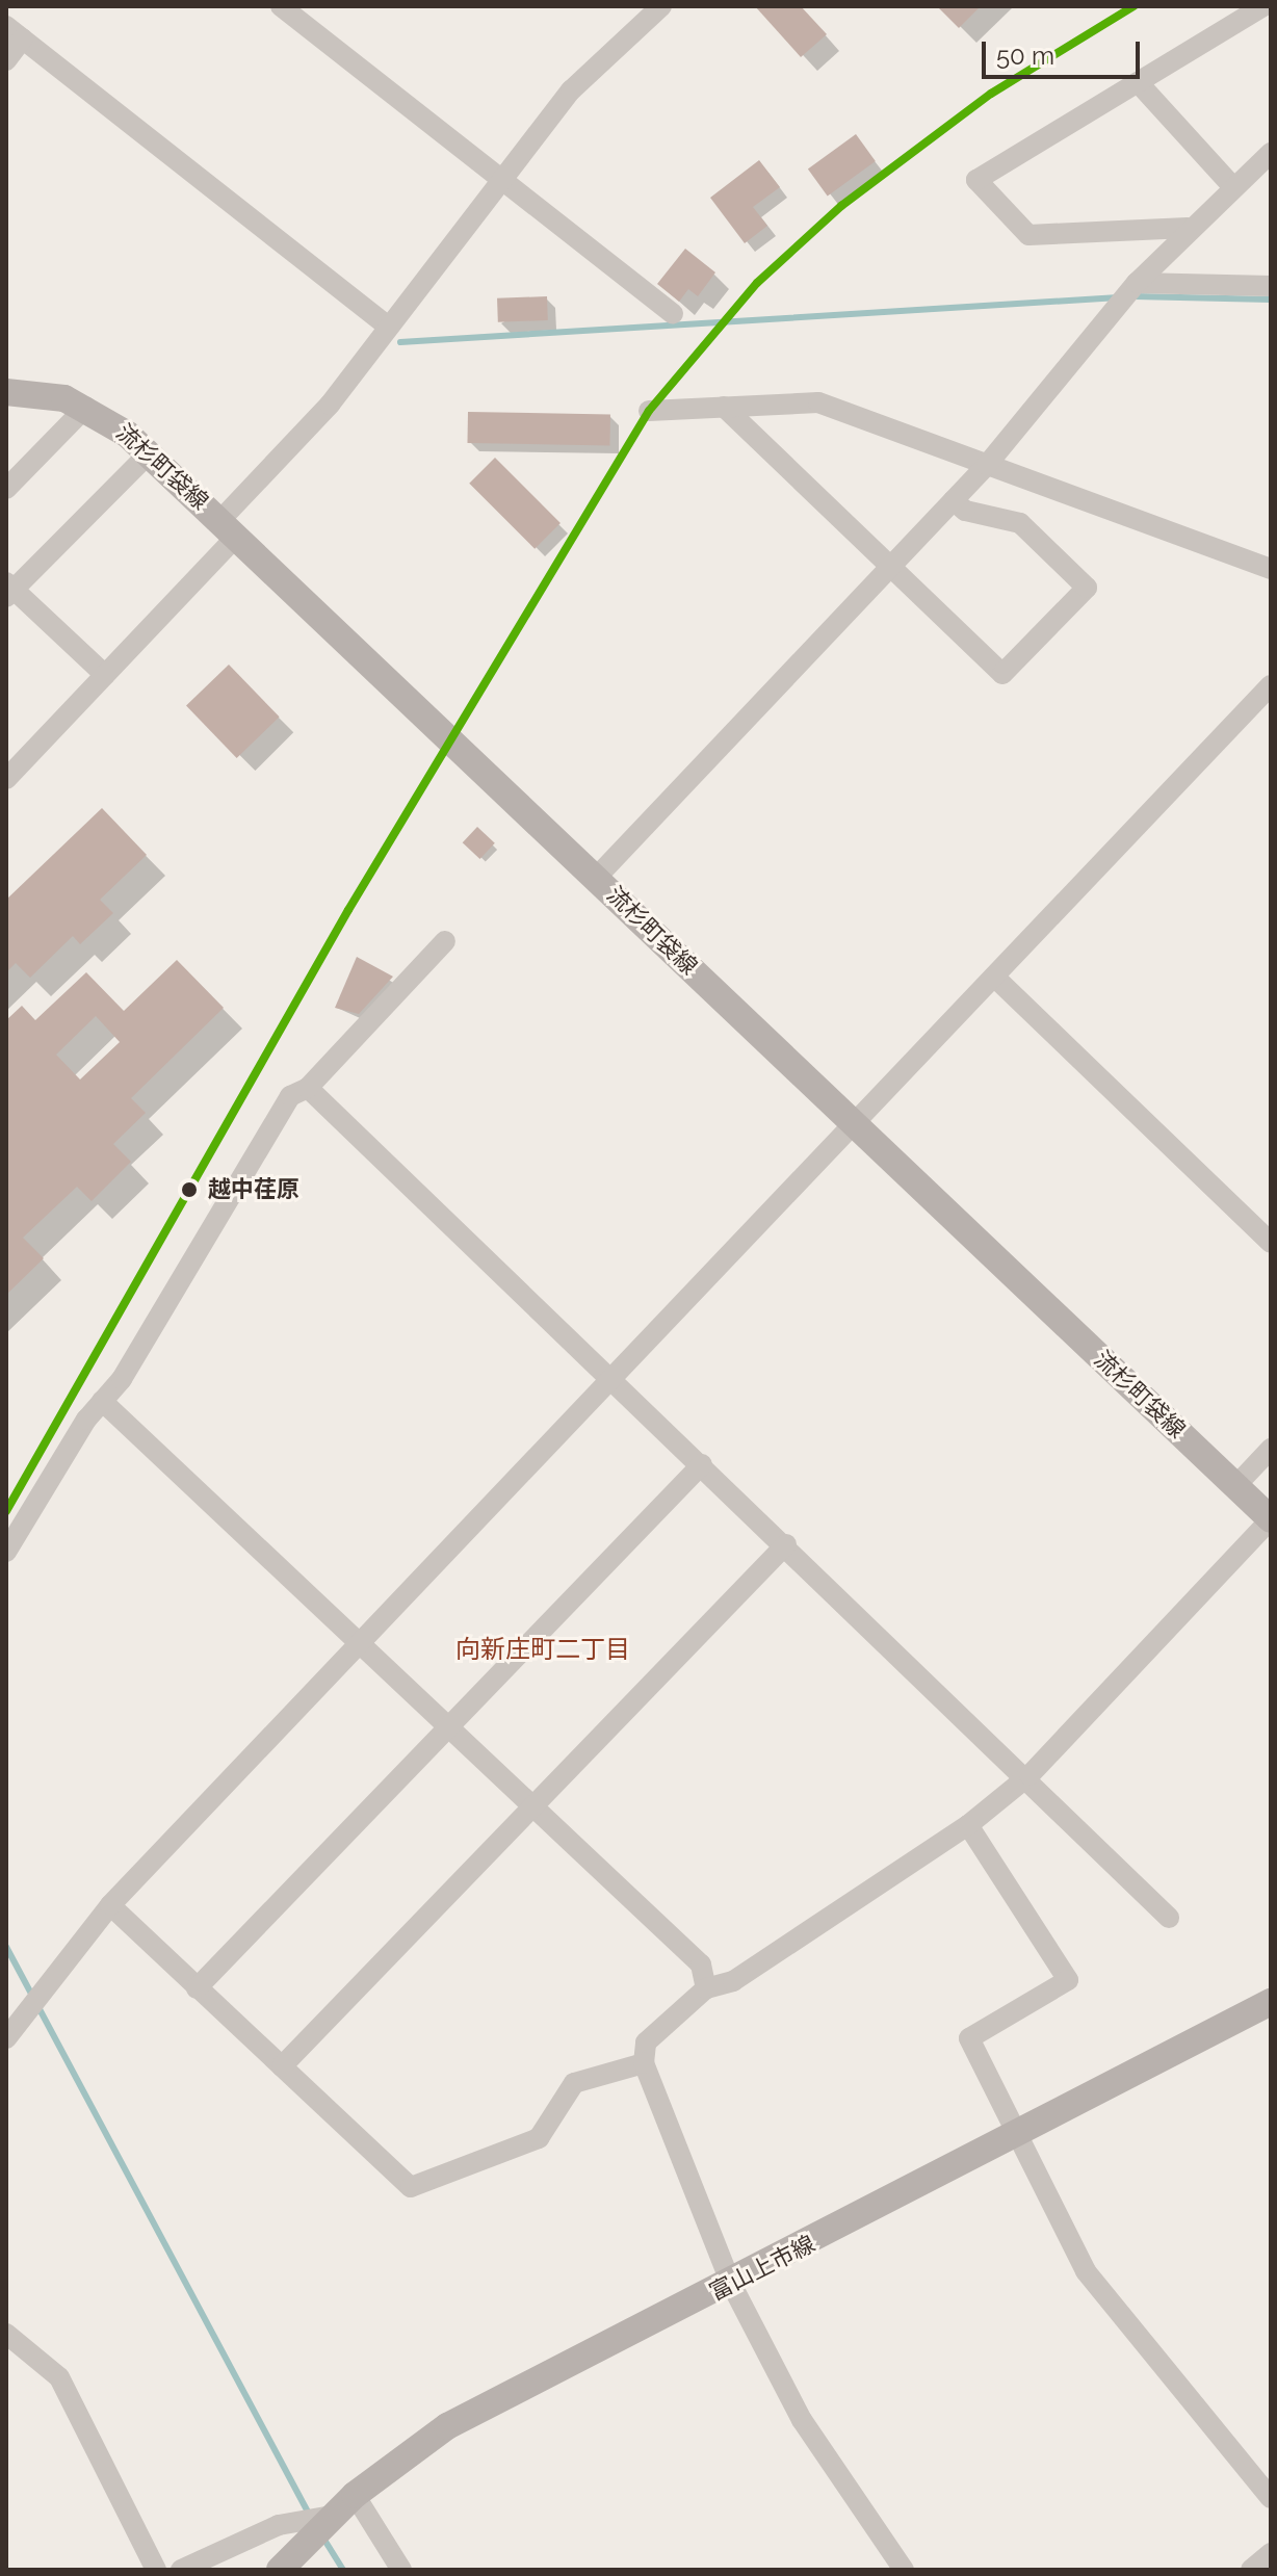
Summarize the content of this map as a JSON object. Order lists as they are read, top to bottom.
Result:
{
  "streets": {
    "main road": ["流杉町袋線", "富山上市線"]
  },
  "districts": ["向新庄町二丁目"],
  "places": ["越中荏原"],
  "scale_bar": "50 m"
}
